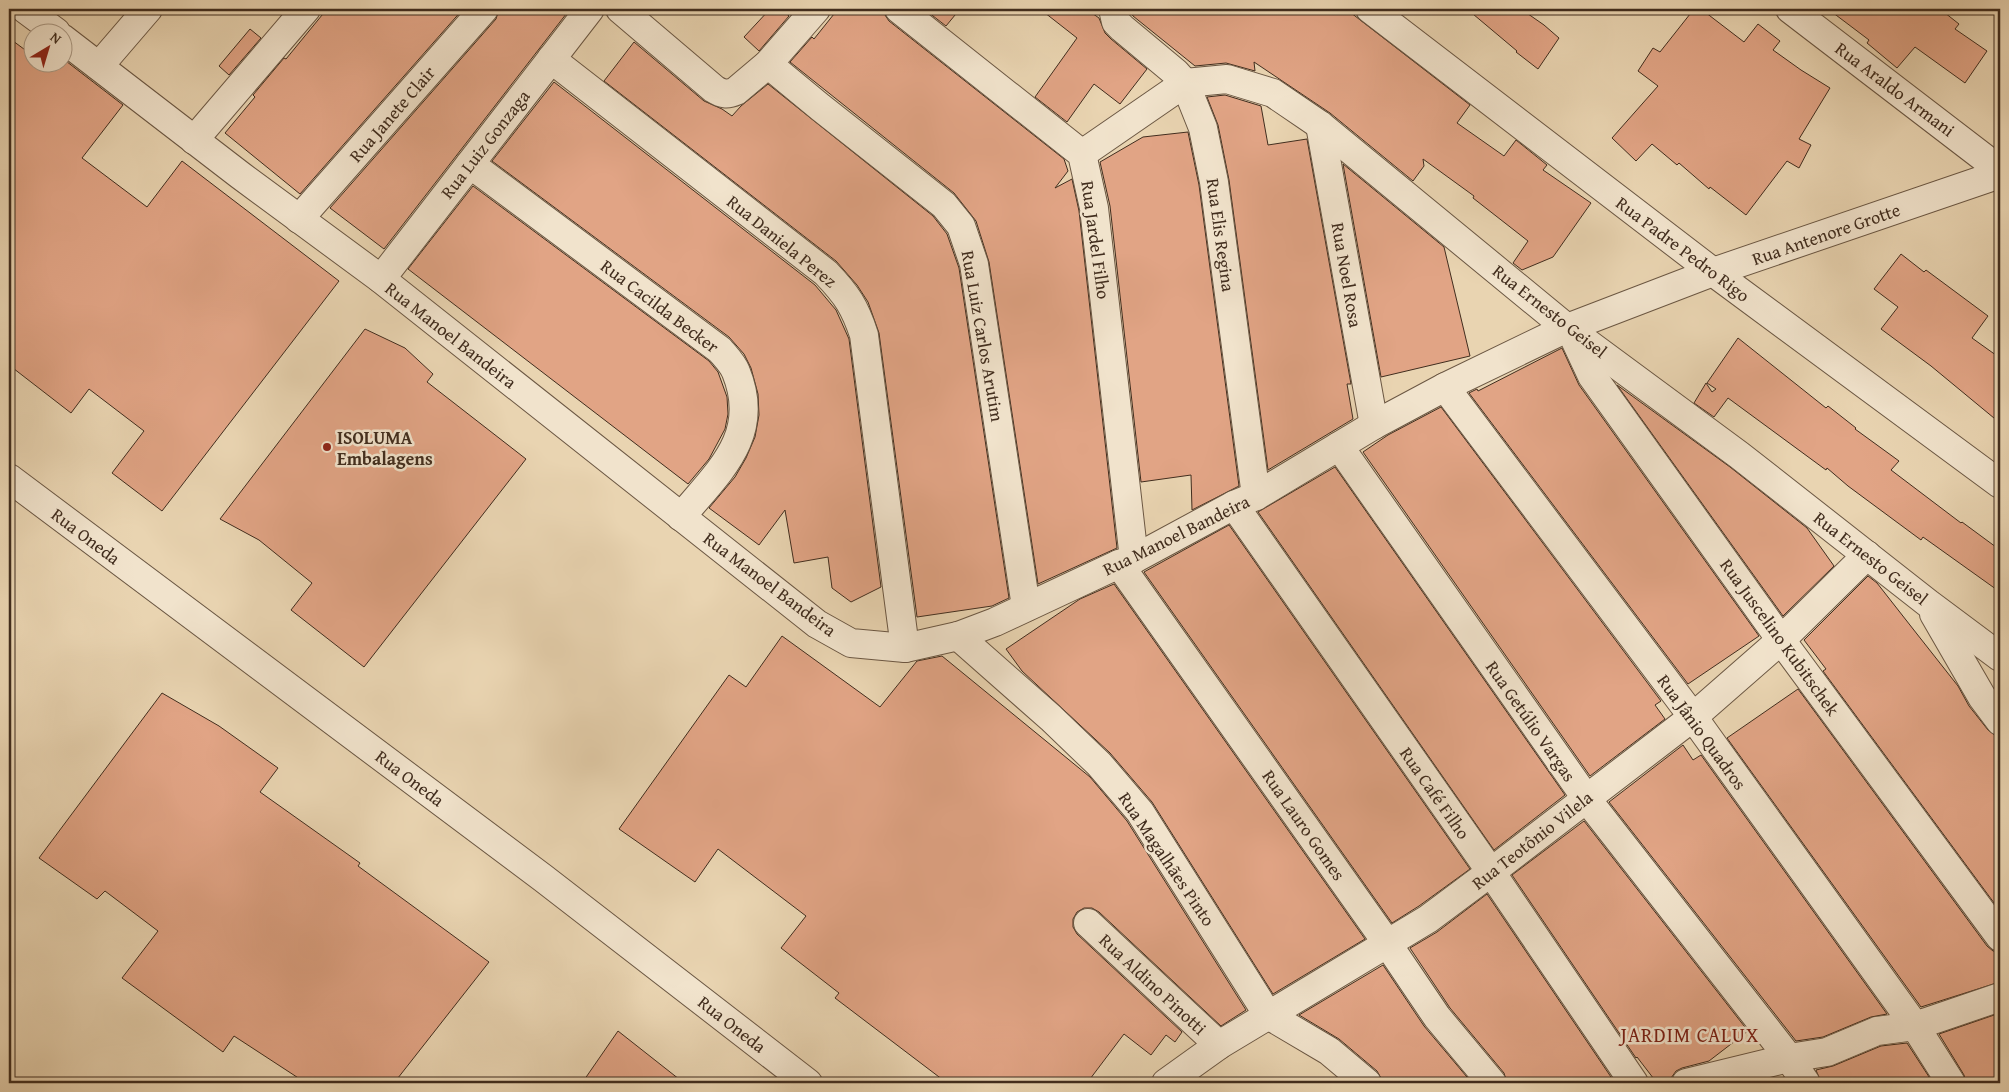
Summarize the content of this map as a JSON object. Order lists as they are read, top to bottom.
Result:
{
  "streets": {
    "street": [
      "Rua Araldo Armani",
      "Rua Janete Clair",
      "Rua Luiz Gonzaga",
      "Rua Antenore Grotte",
      "Rua Elis Regina",
      "Rua Jardel Filho",
      "Rua Daniela Perez",
      "Rua Padre Pedro Rigo",
      "Rua Noel Rosa",
      "Rua Cacilda Becker",
      "Rua Ernesto Geisel",
      "Rua Manoel Bandeira",
      "Rua Luiz Carlos Arutim",
      "Rua Oneda",
      "Rua Juscelino Kubitschek",
      "Rua Getúlio Vargas",
      "Rua Jânio Quadros",
      "Rua Café Filho",
      "Rua Lauro Gomes",
      "Rua Teotônio Vilela",
      "Rua Magalhães Pinto",
      "Rua Aldino Pinotti"
    ]
  },
  "crossings": [
    ["Rua Araldo Armani", "Rua Antenore Grotte"],
    ["Rua Janete Clair", "Rua Manoel Bandeira"],
    ["Rua Luiz Gonzaga", "Rua Daniela Perez"],
    ["Rua Luiz Gonzaga", "Rua Cacilda Becker"],
    ["Rua Luiz Gonzaga", "Rua Manoel Bandeira"],
    ["Rua Antenore Grotte", "Rua Padre Pedro Rigo"],
    ["Rua Antenore Grotte", "Rua Ernesto Geisel"],
    ["Rua Antenore Grotte", "Rua Manoel Bandeira"],
    ["Rua Antenore Grotte", "Rua Juscelino Kubitschek"],
    ["Rua Elis Regina", "Rua Ernesto Geisel"],
    ["Rua Elis Regina", "Rua Manoel Bandeira"],
    ["Rua Elis Regina", "Rua Café Filho"],
    ["Rua Jardel Filho", "Rua Ernesto Geisel"],
    ["Rua Jardel Filho", "Rua Manoel Bandeira"],
    ["Rua Jardel Filho", "Rua Lauro Gomes"],
    ["Rua Daniela Perez", "Rua Manoel Bandeira"],
    ["Rua Noel Rosa", "Rua Ernesto Geisel"],
    ["Rua Noel Rosa", "Rua Manoel Bandeira"],
    ["Rua Cacilda Becker", "Rua Manoel Bandeira"],
    ["Rua Ernesto Geisel", "Rua Manoel Bandeira"],
    ["Rua Ernesto Geisel", "Rua Juscelino Kubitschek"],
    ["Rua Ernesto Geisel", "Rua Teotônio Vilela"],
    ["Rua Manoel Bandeira", "Rua Luiz Carlos Arutim"],
    ["Rua Manoel Bandeira", "Rua Juscelino Kubitschek"],
    ["Rua Manoel Bandeira", "Rua Getúlio Vargas"],
    ["Rua Manoel Bandeira", "Rua Jânio Quadros"],
    ["Rua Manoel Bandeira", "Rua Café Filho"],
    ["Rua Manoel Bandeira", "Rua Lauro Gomes"],
    ["Rua Manoel Bandeira", "Rua Magalhães Pinto"],
    ["Rua Juscelino Kubitschek", "Rua Teotônio Vilela"],
    ["Rua Getúlio Vargas", "Rua Teotônio Vilela"],
    ["Rua Jânio Quadros", "Rua Teotônio Vilela"],
    ["Rua Café Filho", "Rua Teotônio Vilela"],
    ["Rua Lauro Gomes", "Rua Teotônio Vilela"],
    ["Rua Teotônio Vilela", "Rua Magalhães Pinto"],
    ["Rua Teotônio Vilela", "Rua Aldino Pinotti"]
  ],
  "districts": ["JARDIM CALUX"],
  "places": ["ISOLUMA Embalagens"],
  "north": "top right"
}
